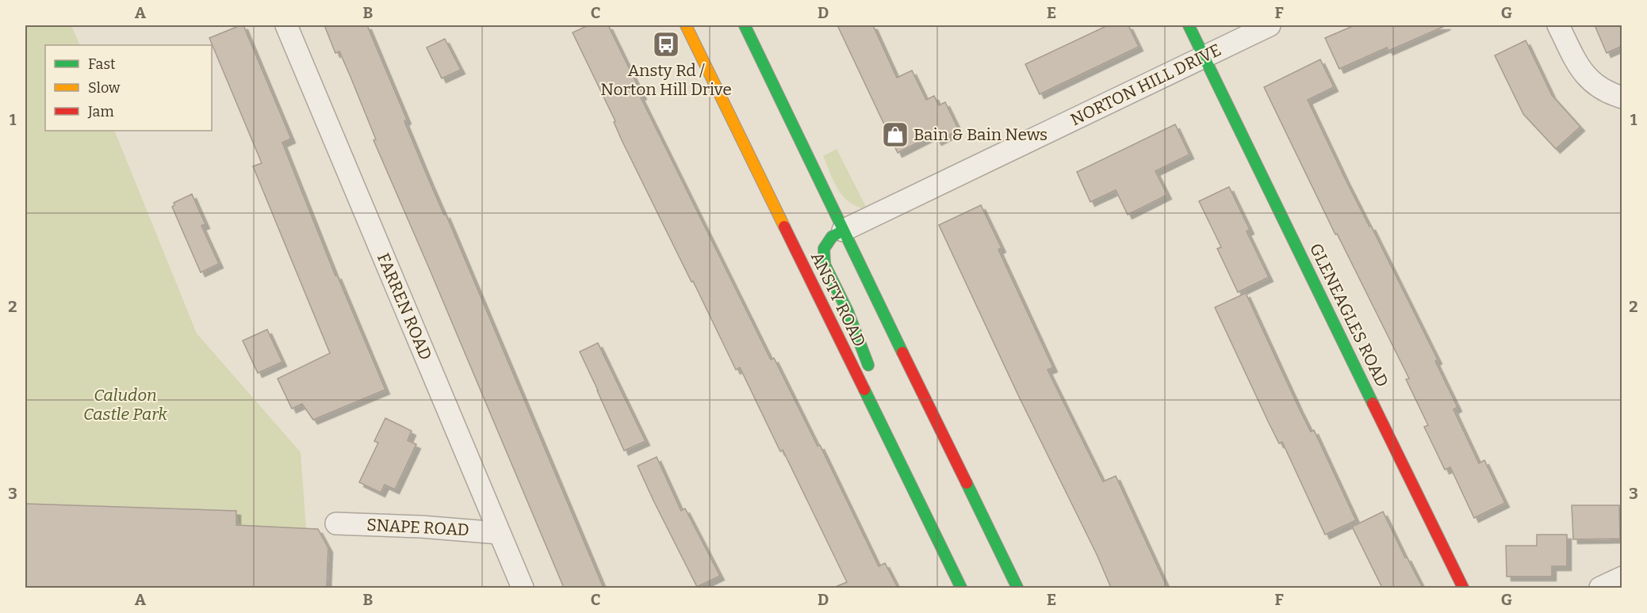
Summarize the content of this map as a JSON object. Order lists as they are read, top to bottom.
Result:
{
  "streets": {
    "main road": ["ANSTY ROAD", "GLENEAGLES ROAD"],
    "street": ["NORTON HILL DRIVE", "FARREN ROAD", "SNAPE ROAD"]
  },
  "crossings": [
    ["NORTON HILL DRIVE", "ANSTY ROAD"],
    ["NORTON HILL DRIVE", "GLENEAGLES ROAD"],
    ["FARREN ROAD", "SNAPE ROAD"]
  ],
  "parks": ["Caludon Castle Park"],
  "places": {
    "bus stop": ["Ansty Rd / Norton Hill Drive"],
    "shop": ["Bain & Bain News"]
  },
  "legend": ["Fast", "Slow", "Jam"],
  "grid": {
    "columns": [
      "A",
      "B",
      "C",
      "D",
      "E",
      "F",
      "G"
    ],
    "rows": ["1", "2", "3"]
  }
}
